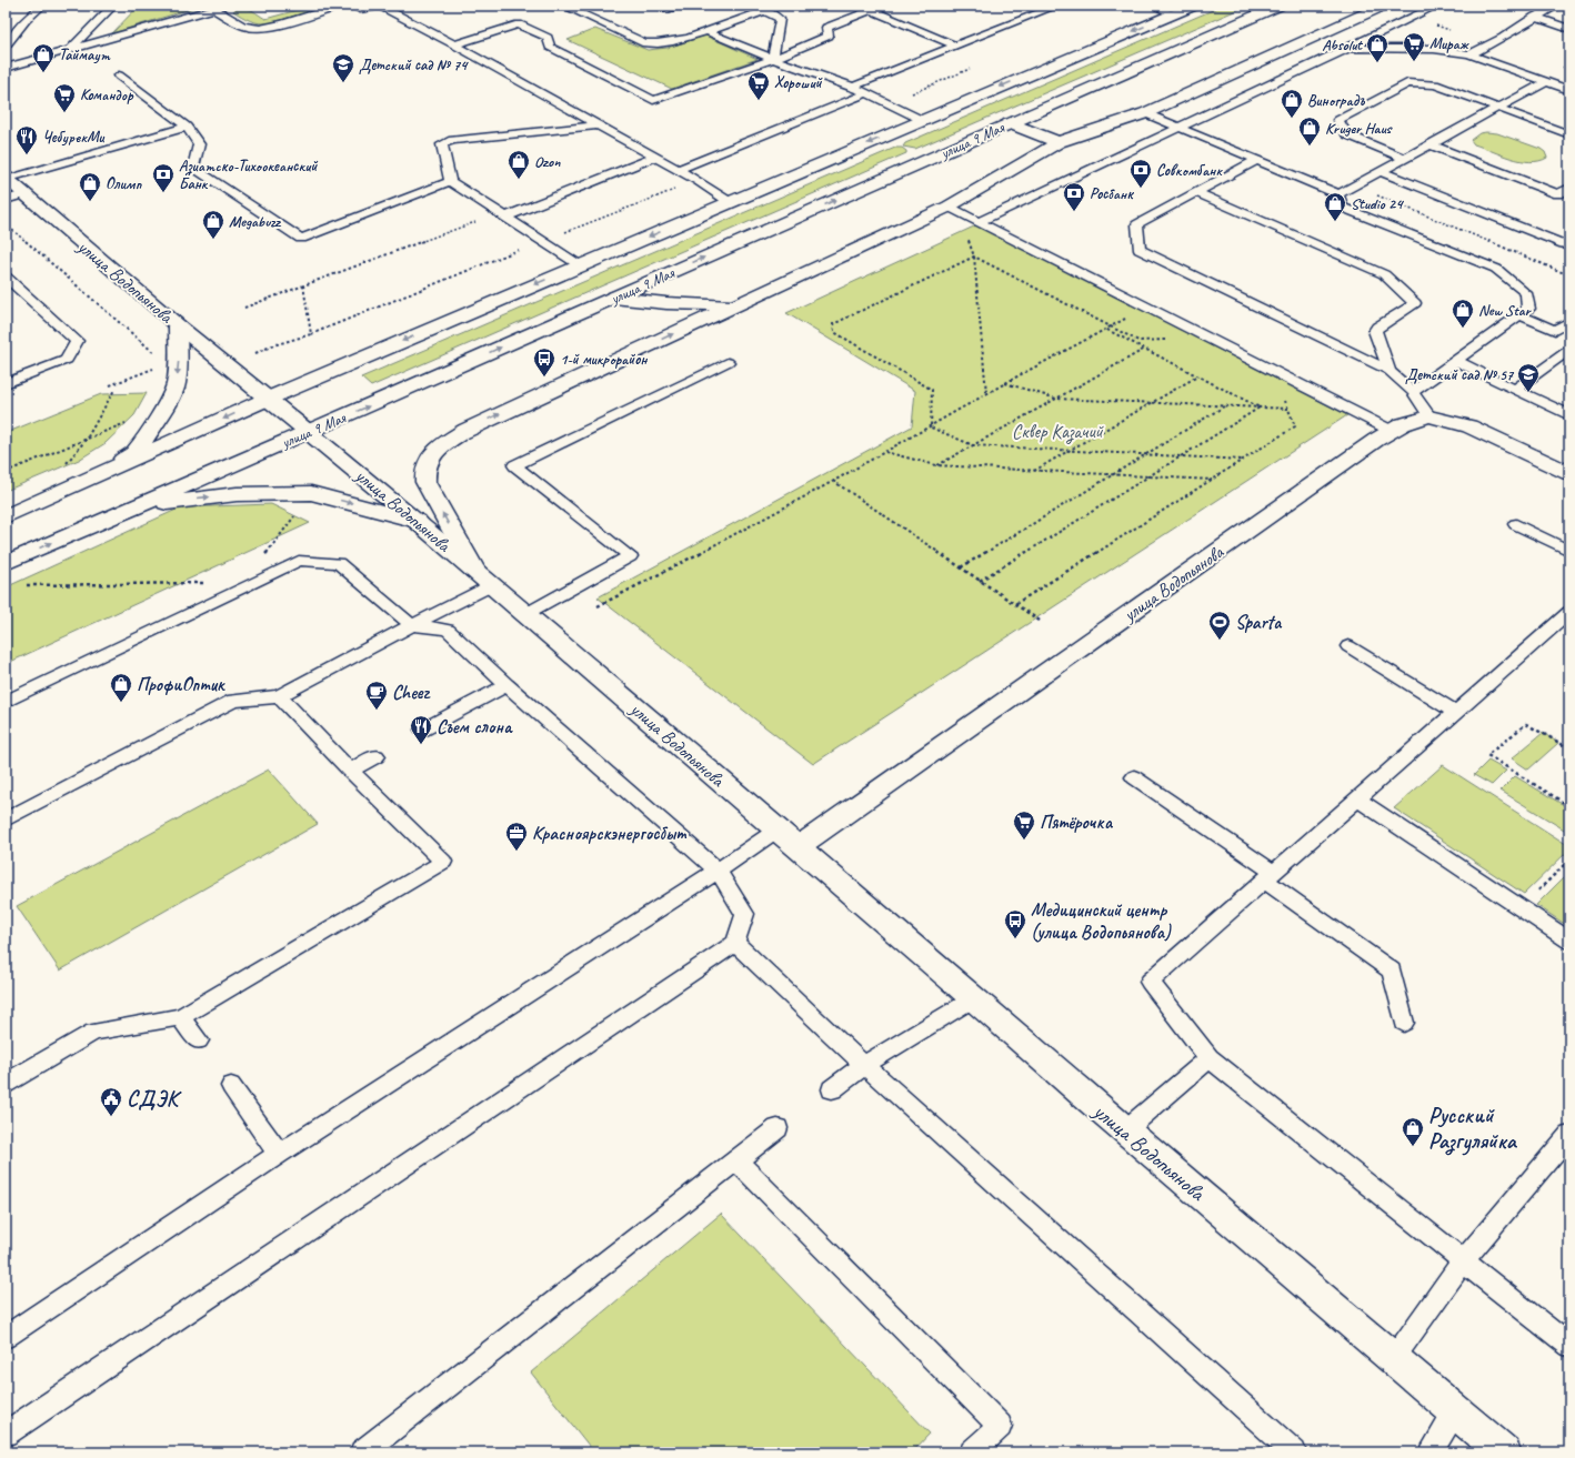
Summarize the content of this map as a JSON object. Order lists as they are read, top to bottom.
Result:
{
  "streets": {
    "street": ["улица 9 Мая", "улица Водопьянова"]
  },
  "crossings": [
    ["улица 9 Мая", "улица Водопьянова"]
  ],
  "parks": ["Сквер Казачий"],
  "places": {
    "supermarket": [
      "Мираж",
      "Хороший",
      "Командор",
      "Пятёрочка"
    ],
    "shop": [
      "Absolut",
      "Таймаут",
      "Виноградъ",
      "Kruger Haus",
      "Ozon",
      "Олимп",
      "Studio 24",
      "Megabuzz",
      "New Star",
      "ПрофиОптик",
      "Русский Разгуляйка"
    ],
    "school or university": ["Детский сад № 74", "Детский сад № 57"],
    "restaurant": ["ЧебурекМи", "Съем слона"],
    "bank": ["Совкомбанк", "Азиатско-Тихоокеанский Банк", "Росбанк"],
    "bus stop": ["1-й микрорайон", "Медицинский центр (улица Водопьянова)"],
    "sports": ["Sparta"],
    "cafe": ["Cheez"],
    "office": ["Красноярскэнергосбыт"],
    "public building": ["СДЭК"]
  }
}
